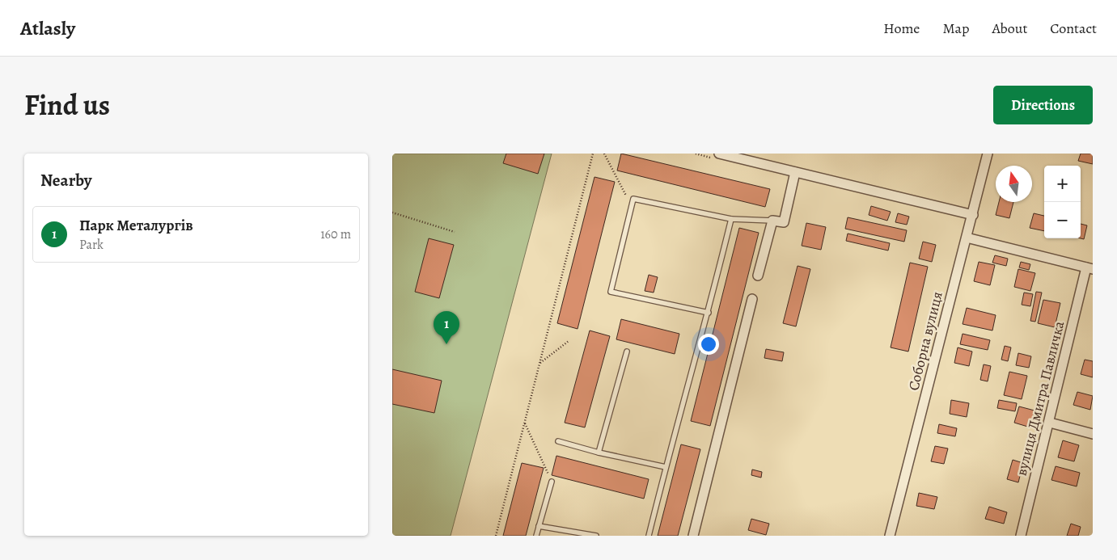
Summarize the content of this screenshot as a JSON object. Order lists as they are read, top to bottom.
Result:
{
  "streets": {
    "street": ["Соборна вулиця", "вулиця Дмитра Павличка"]
  },
  "north": "top",
  "page": {
    "header": "Atlasly",
    "nav": [
      "Home",
      "Map",
      "About",
      "Contact"
    ],
    "title": "Find us",
    "buttons": "Directions",
    "heading": "Nearby",
    "map_buttons": ["+", "−"],
    "list": [
      {
        "mark": "1",
        "name": "Парк Металургів",
        "note": "Park",
        "value": "160 m"
      }
    ],
    "pins": "1"
  }
}
